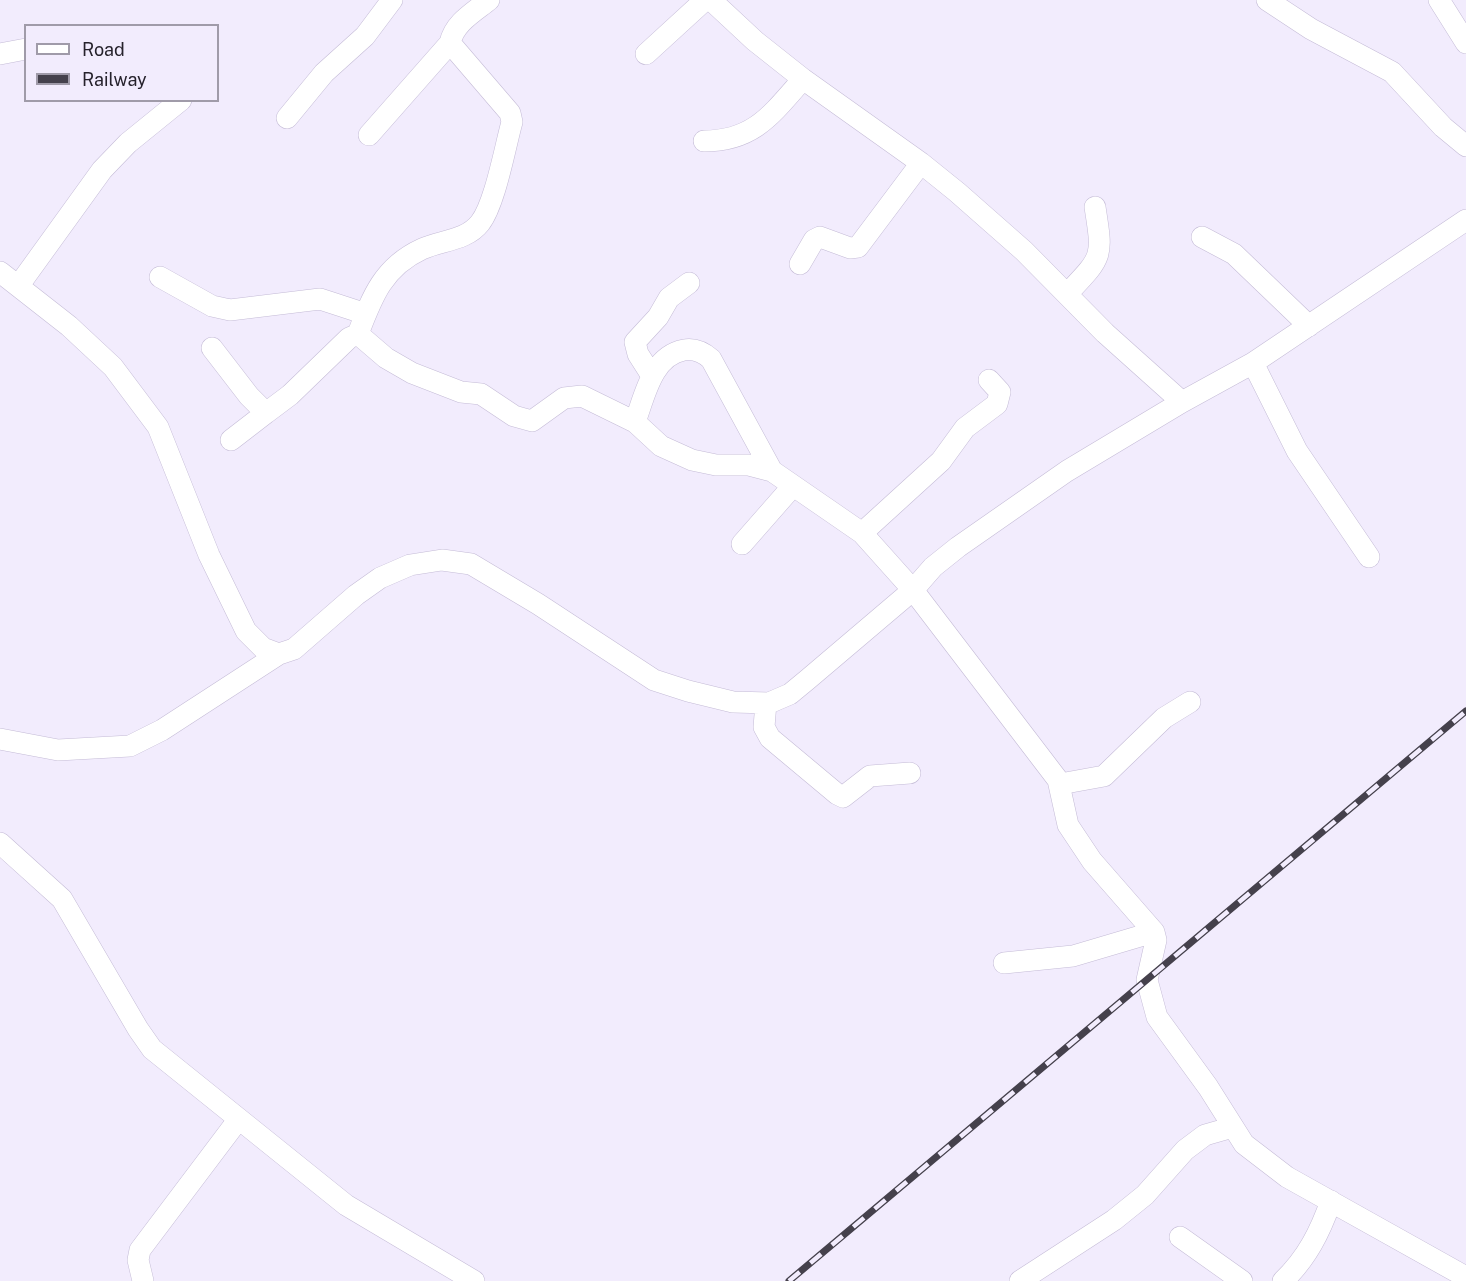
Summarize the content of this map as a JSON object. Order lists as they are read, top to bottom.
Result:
{
  "legend": ["Road", "Railway"]
}
